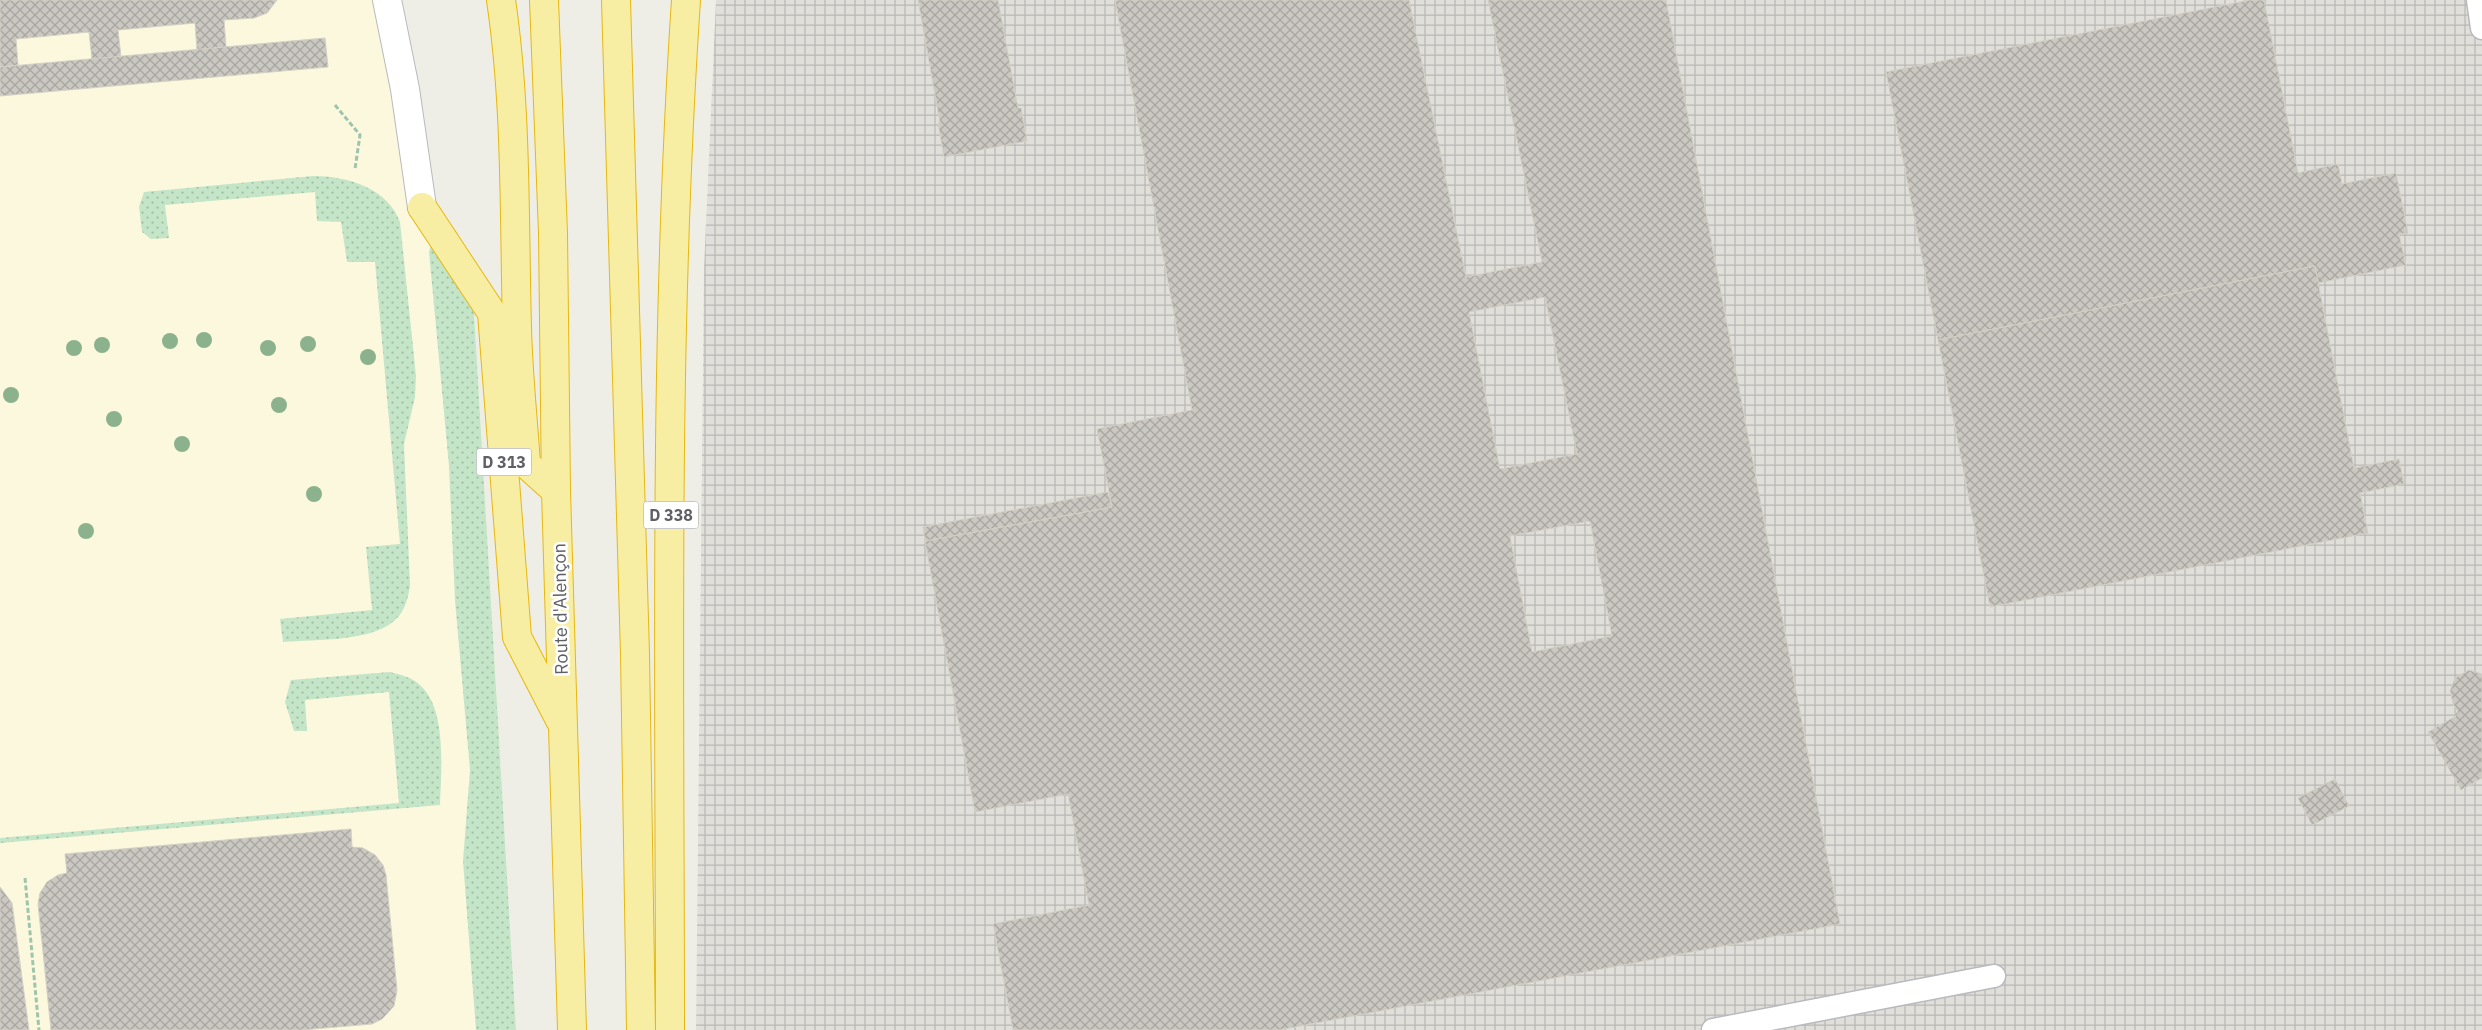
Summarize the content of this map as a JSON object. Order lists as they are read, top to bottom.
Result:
{
  "streets": {
    "highway": ["D 313", "D 338", "Route d'Alençon"]
  },
  "crossings": [
    ["D 313", "Route d'Alençon"]
  ]
}
